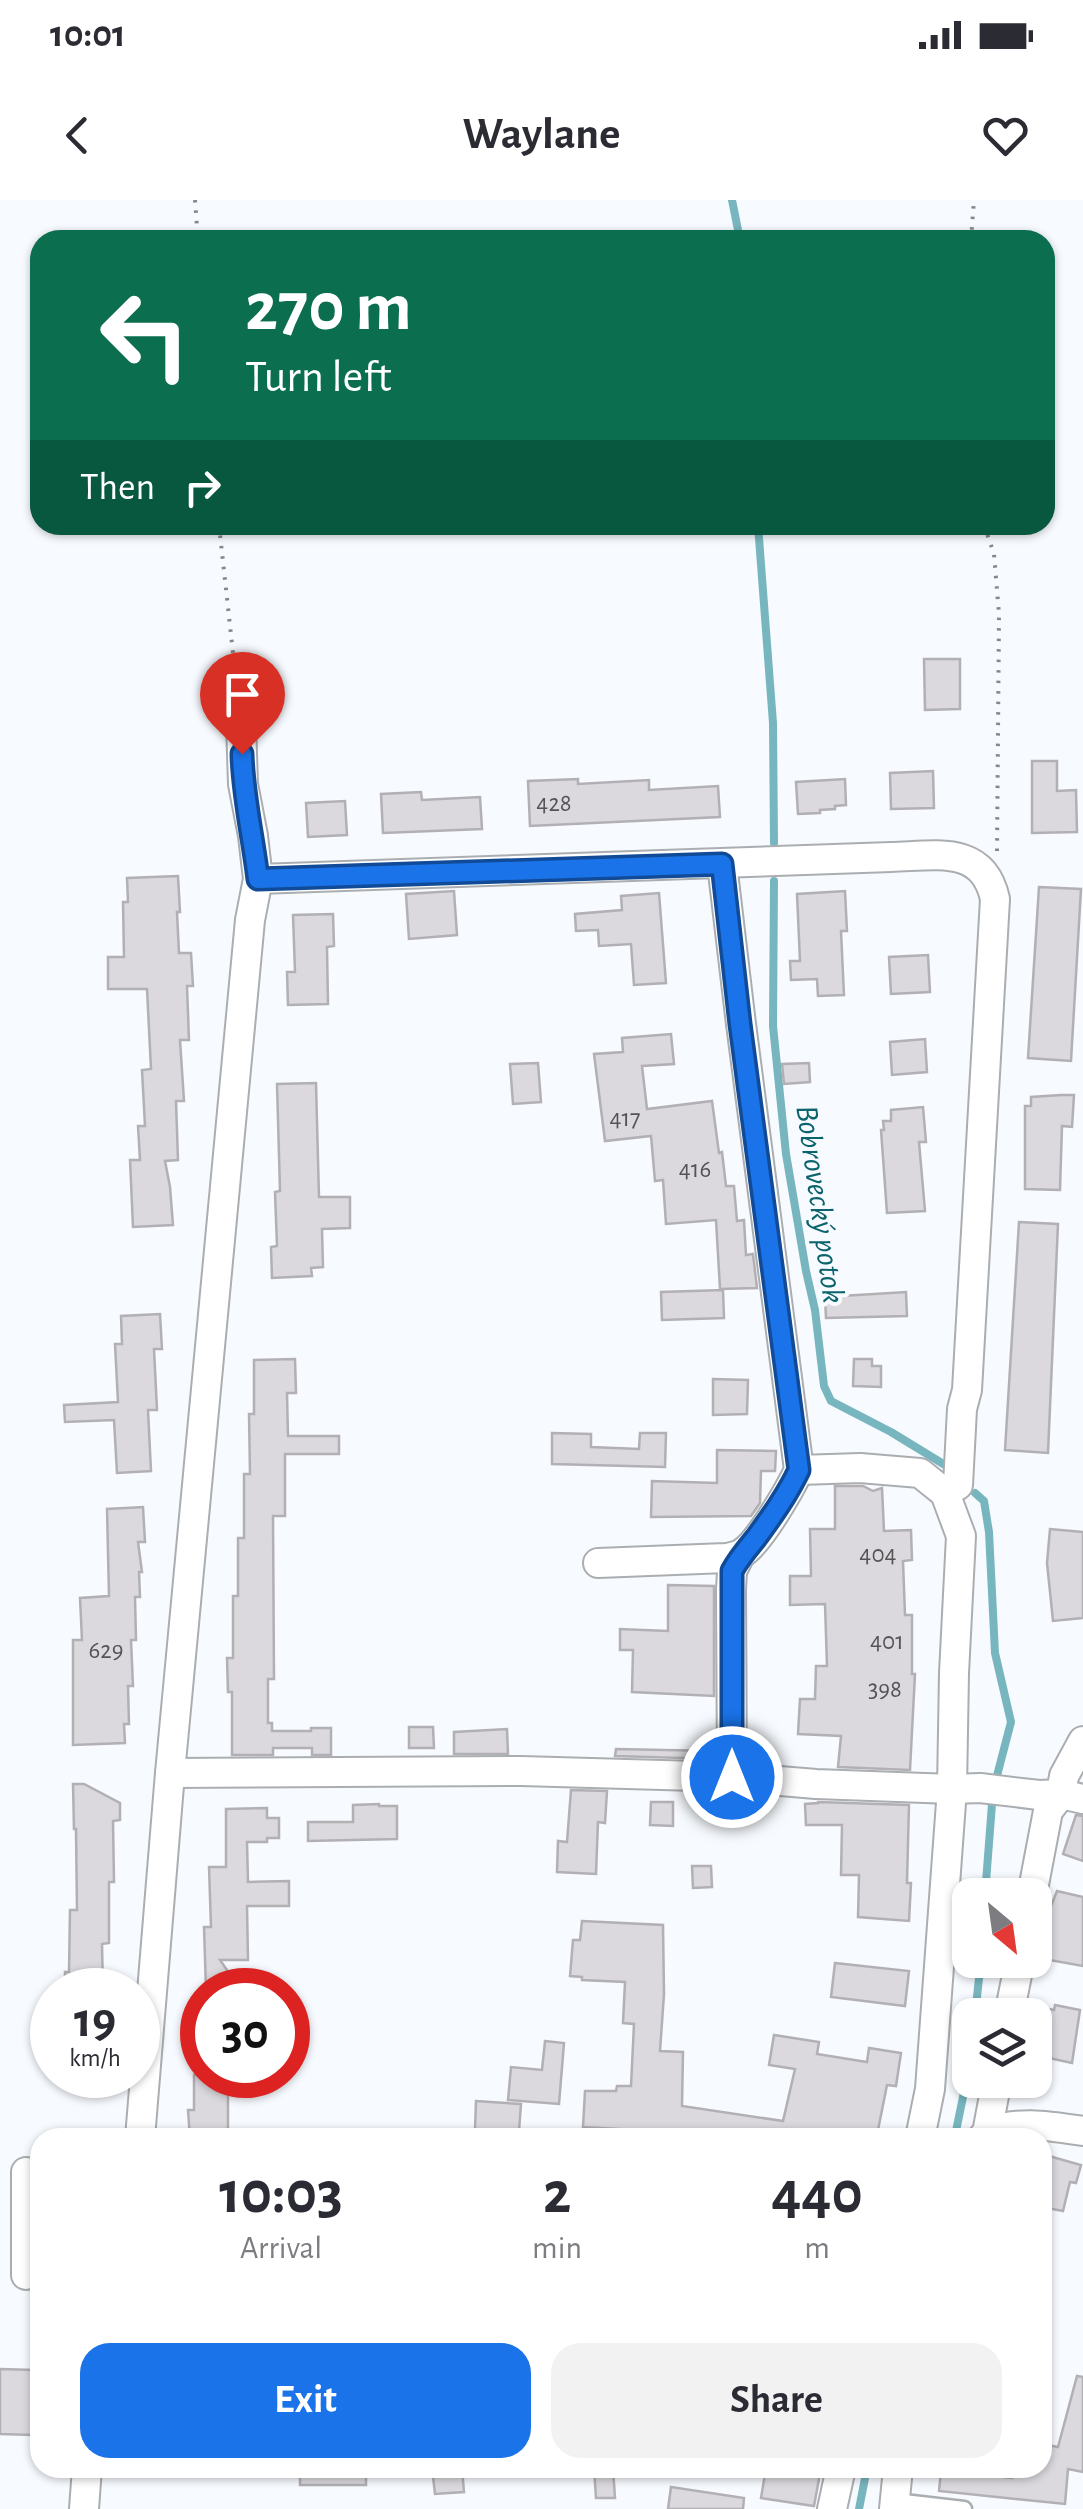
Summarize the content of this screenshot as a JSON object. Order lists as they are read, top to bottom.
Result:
{
  "water": ["Bobrovecký potok"],
  "house_numbers": [
    "428",
    "417",
    "416",
    "404",
    "401",
    "629",
    "398"
  ],
  "north": "bottom right",
  "page": {
    "status": "10:01",
    "header": "Waylane",
    "turn": ["270 m", "Turn left"],
    "then": "Then",
    "speed": "19 km/h",
    "limit": "30",
    "eta": [
      "10:03",
      "Arrival",
      "2",
      "min",
      "440",
      "m"
    ],
    "buttons": ["Exit", "Share"]
  }
}
